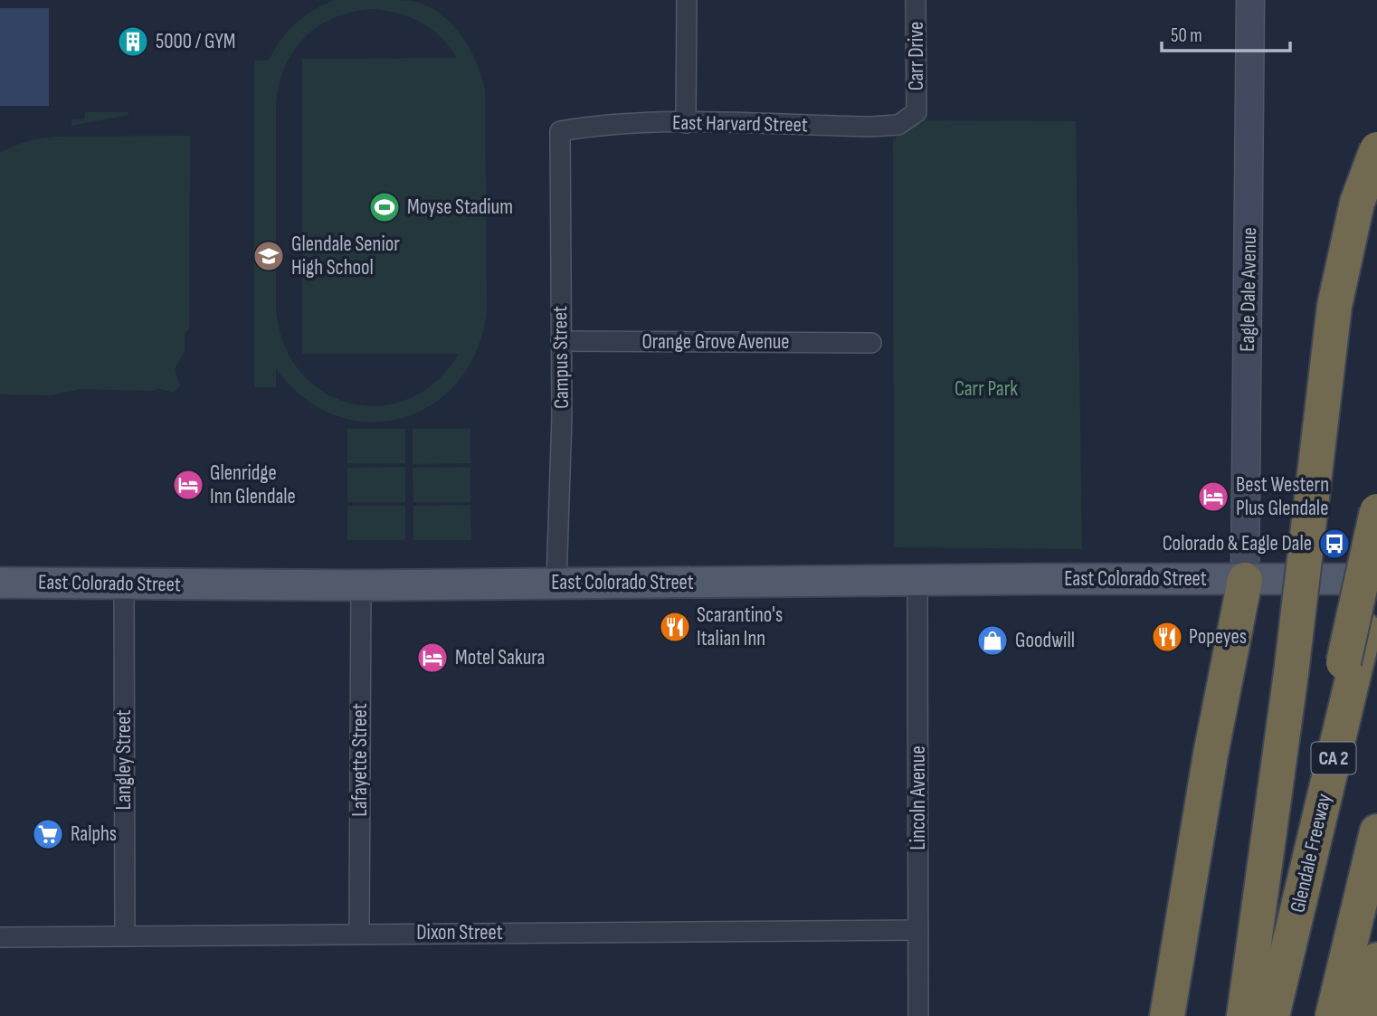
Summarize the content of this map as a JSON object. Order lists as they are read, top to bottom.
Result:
{
  "streets": {
    "highway": ["Glendale Freeway"],
    "main road": ["Eagle Dale Avenue", "East Colorado Street"],
    "street": [
      "Carr Drive",
      "East Harvard Street",
      "Orange Grove Avenue",
      "Campus Street",
      "Langley Street",
      "Lafayette Street",
      "Lincoln Avenue",
      "Dixon Street"
    ]
  },
  "crossings": [
    ["Carr Drive", "East Harvard Street"],
    ["East Harvard Street", "Campus Street"],
    ["Eagle Dale Avenue", "East Colorado Street"],
    ["Orange Grove Avenue", "Campus Street"],
    ["Campus Street", "East Colorado Street"],
    ["East Colorado Street", "Langley Street"],
    ["East Colorado Street", "Lafayette Street"],
    ["East Colorado Street", "Lincoln Avenue"],
    ["Langley Street", "Dixon Street"],
    ["Lafayette Street", "Dixon Street"],
    ["Lincoln Avenue", "Dixon Street"]
  ],
  "parks": ["Carr Park"],
  "places": {
    "building": ["5000 / GYM"],
    "sports": ["Moyse Stadium"],
    "school or university": ["Glendale Senior High School"],
    "hotel": ["Glenridge Inn Glendale", "Best Western Plus Glendale", "Motel Sakura"],
    "bus stop": ["Colorado & Eagle Dale"],
    "restaurant": ["Scarantino's Italian Inn", "Popeyes"],
    "shop": ["Goodwill"],
    "supermarket": ["Ralphs"]
  },
  "scale_bar": "50 m"
}
